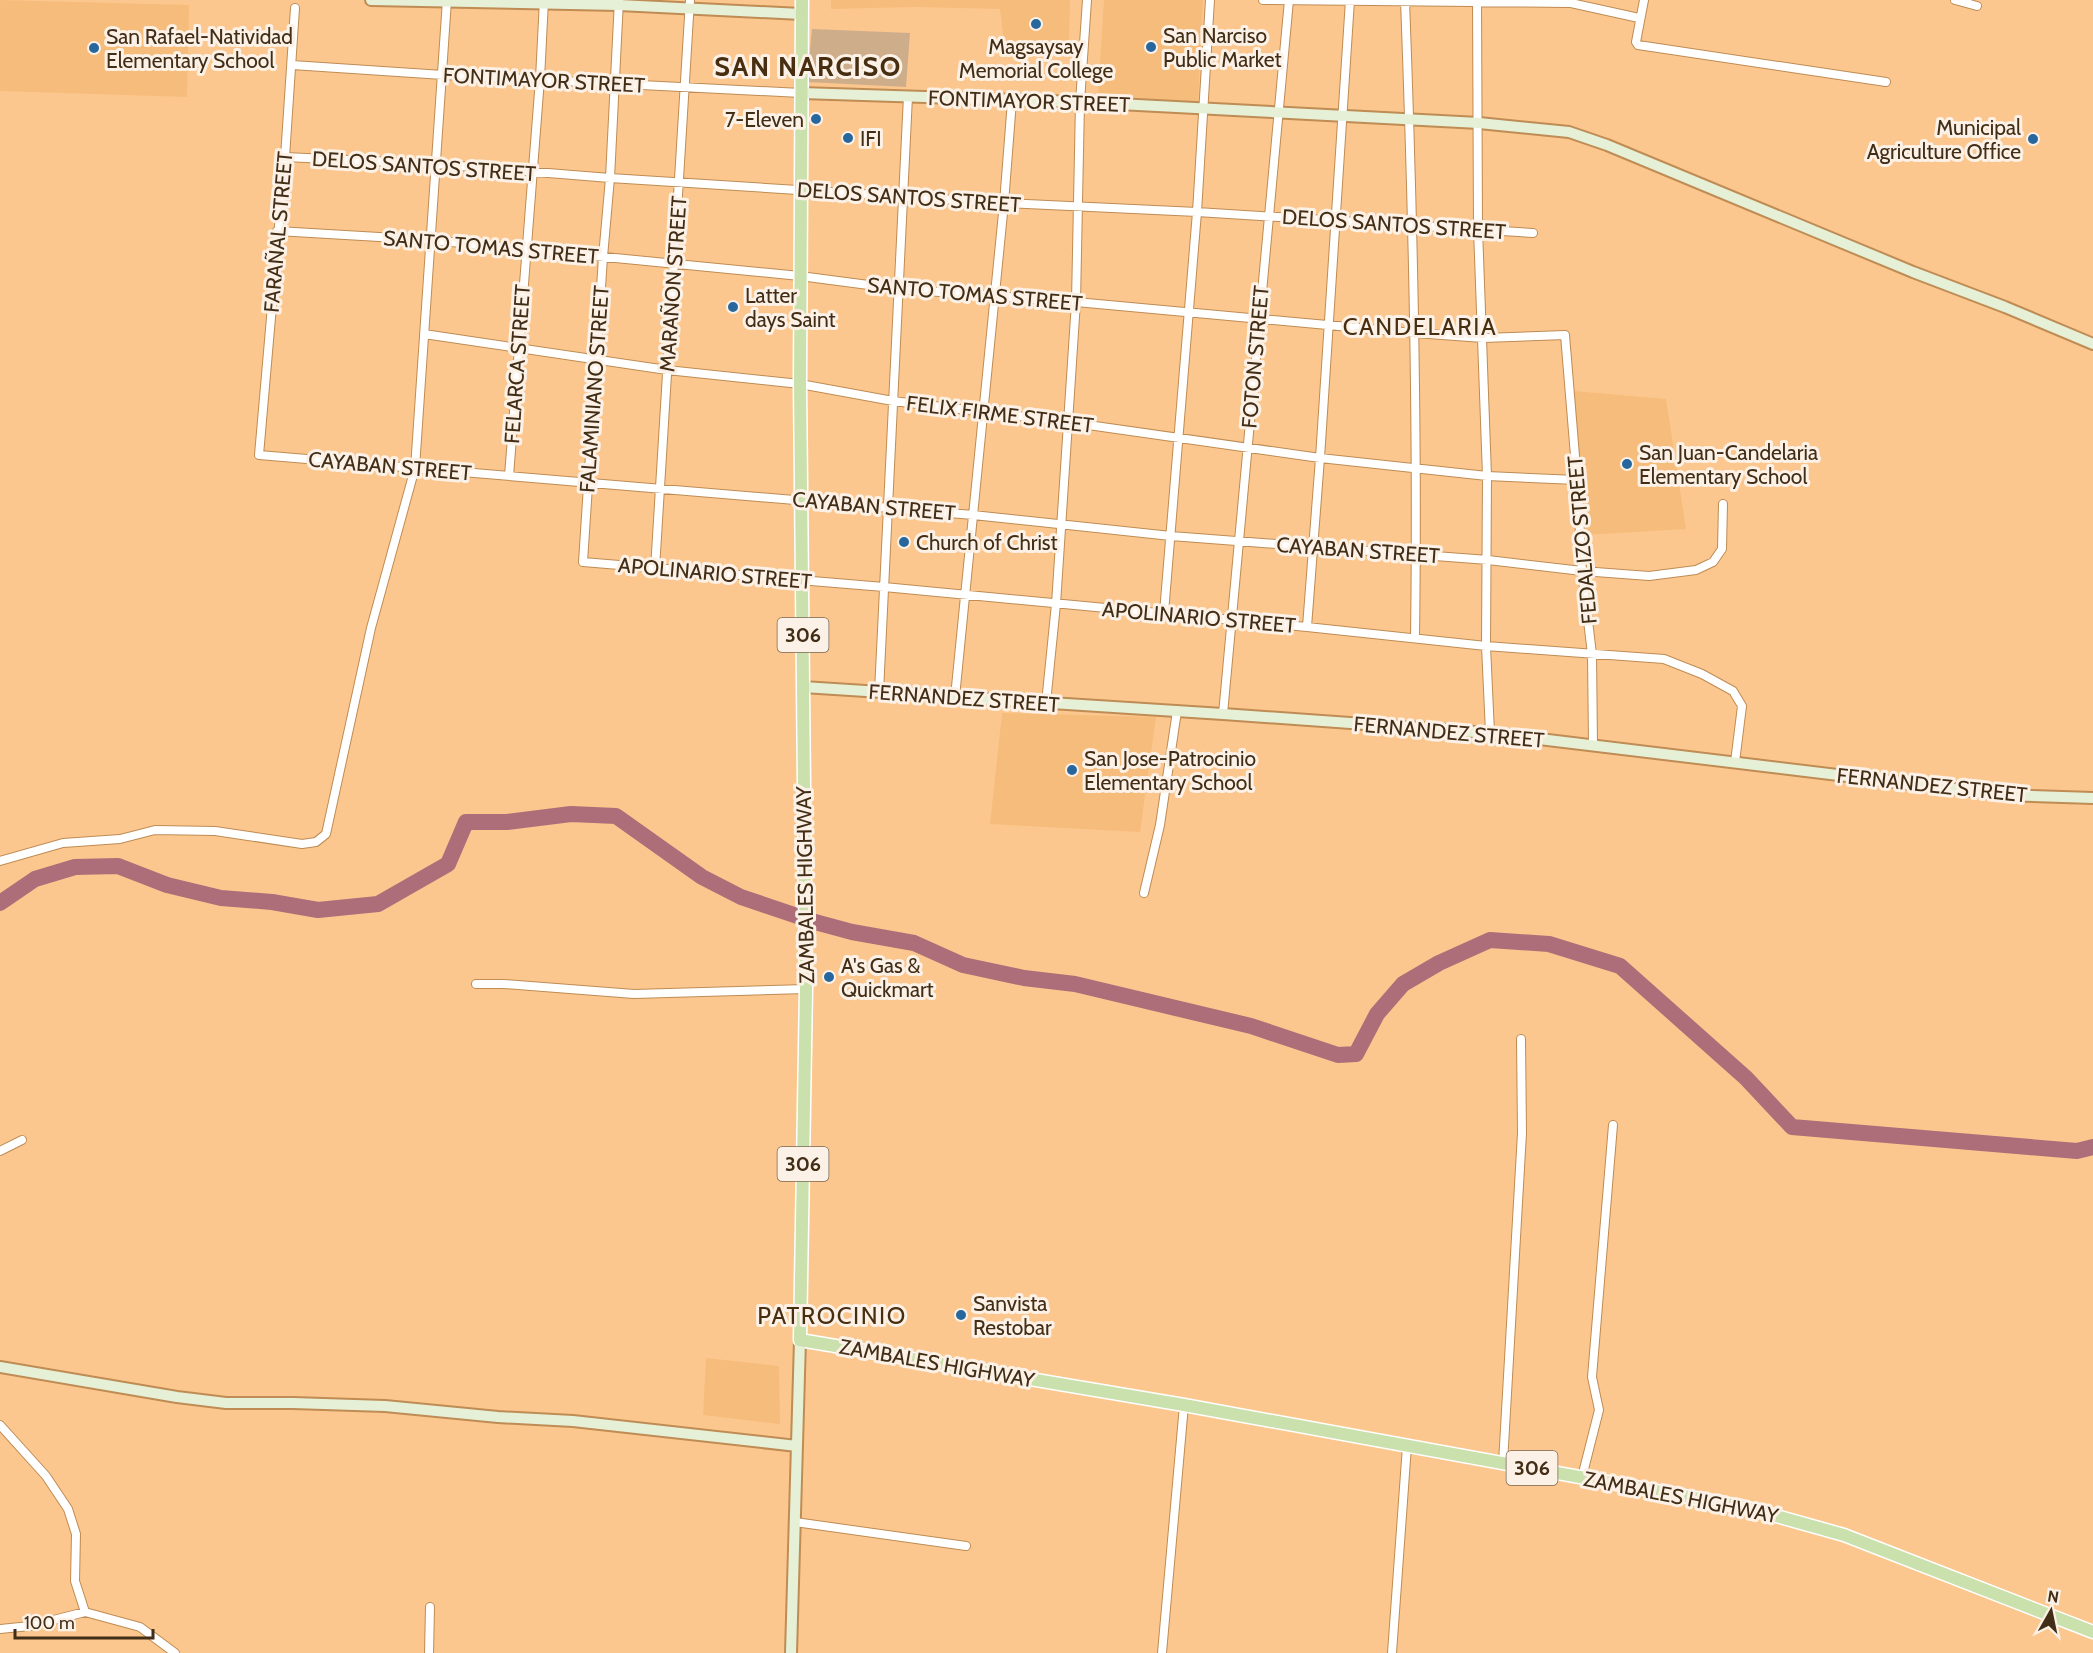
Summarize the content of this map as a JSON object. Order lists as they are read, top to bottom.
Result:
{
  "streets": {
    "main road": ["306", "ZAMBALES HIGHWAY"],
    "street": [
      "FONTIMAYOR STREET",
      "DELOS SANTOS STREET",
      "FARAÑAL STREET",
      "SANTO TOMAS STREET",
      "MARAÑON STREET",
      "FOTON STREET",
      "FELARCA STREET",
      "FALAMINIANO STREET",
      "FELIX FIRME STREET",
      "CAYABAN STREET",
      "FEDALIZO STREET",
      "APOLINARIO STREET",
      "FERNANDEZ STREET"
    ]
  },
  "crossings": [
    ["FONTIMAYOR STREET", "FARAÑAL STREET"],
    ["FONTIMAYOR STREET", "MARAÑON STREET"],
    ["FONTIMAYOR STREET", "FOTON STREET"],
    ["FONTIMAYOR STREET", "FELARCA STREET"],
    ["FONTIMAYOR STREET", "FALAMINIANO STREET"],
    ["FONTIMAYOR STREET", "ZAMBALES HIGHWAY"],
    ["DELOS SANTOS STREET", "FARAÑAL STREET"],
    ["DELOS SANTOS STREET", "MARAÑON STREET"],
    ["DELOS SANTOS STREET", "FOTON STREET"],
    ["DELOS SANTOS STREET", "FELARCA STREET"],
    ["DELOS SANTOS STREET", "FALAMINIANO STREET"],
    ["DELOS SANTOS STREET", "ZAMBALES HIGHWAY"],
    ["FARAÑAL STREET", "SANTO TOMAS STREET"],
    ["FARAÑAL STREET", "CAYABAN STREET"],
    ["SANTO TOMAS STREET", "MARAÑON STREET"],
    ["SANTO TOMAS STREET", "FOTON STREET"],
    ["SANTO TOMAS STREET", "FELARCA STREET"],
    ["SANTO TOMAS STREET", "FALAMINIANO STREET"],
    ["SANTO TOMAS STREET", "FEDALIZO STREET"],
    ["SANTO TOMAS STREET", "ZAMBALES HIGHWAY"],
    ["MARAÑON STREET", "FELIX FIRME STREET"],
    ["MARAÑON STREET", "CAYABAN STREET"],
    ["MARAÑON STREET", "APOLINARIO STREET"],
    ["FOTON STREET", "FELIX FIRME STREET"],
    ["FOTON STREET", "CAYABAN STREET"],
    ["FOTON STREET", "APOLINARIO STREET"],
    ["FOTON STREET", "FERNANDEZ STREET"],
    ["FELARCA STREET", "FELIX FIRME STREET"],
    ["FELARCA STREET", "CAYABAN STREET"],
    ["FALAMINIANO STREET", "FELIX FIRME STREET"],
    ["FALAMINIANO STREET", "CAYABAN STREET"],
    ["FALAMINIANO STREET", "APOLINARIO STREET"],
    ["FELIX FIRME STREET", "FEDALIZO STREET"],
    ["FELIX FIRME STREET", "ZAMBALES HIGHWAY"],
    ["CAYABAN STREET", "FEDALIZO STREET"],
    ["CAYABAN STREET", "ZAMBALES HIGHWAY"],
    ["FEDALIZO STREET", "APOLINARIO STREET"],
    ["FEDALIZO STREET", "FERNANDEZ STREET"],
    ["APOLINARIO STREET", "FERNANDEZ STREET"],
    ["APOLINARIO STREET", "ZAMBALES HIGHWAY"],
    ["FERNANDEZ STREET", "ZAMBALES HIGHWAY"]
  ],
  "districts": ["SAN NARCISO", "CANDELARIA", "PATROCINIO"],
  "places": [
    "Magsaysay Memorial College",
    "San Narciso Public Market",
    "San Rafael-Natividad Elementary School",
    "7-Eleven",
    "IFI",
    "Municipal Agriculture Office",
    "Latter days Saint",
    "San Juan-Candelaria Elementary School",
    "Church of Christ",
    "San Jose-Patrocinio Elementary School",
    "A's Gas & Quickmart",
    "Sanvista Restobar"
  ],
  "scale_bar": "100 m",
  "north": "top"
}
